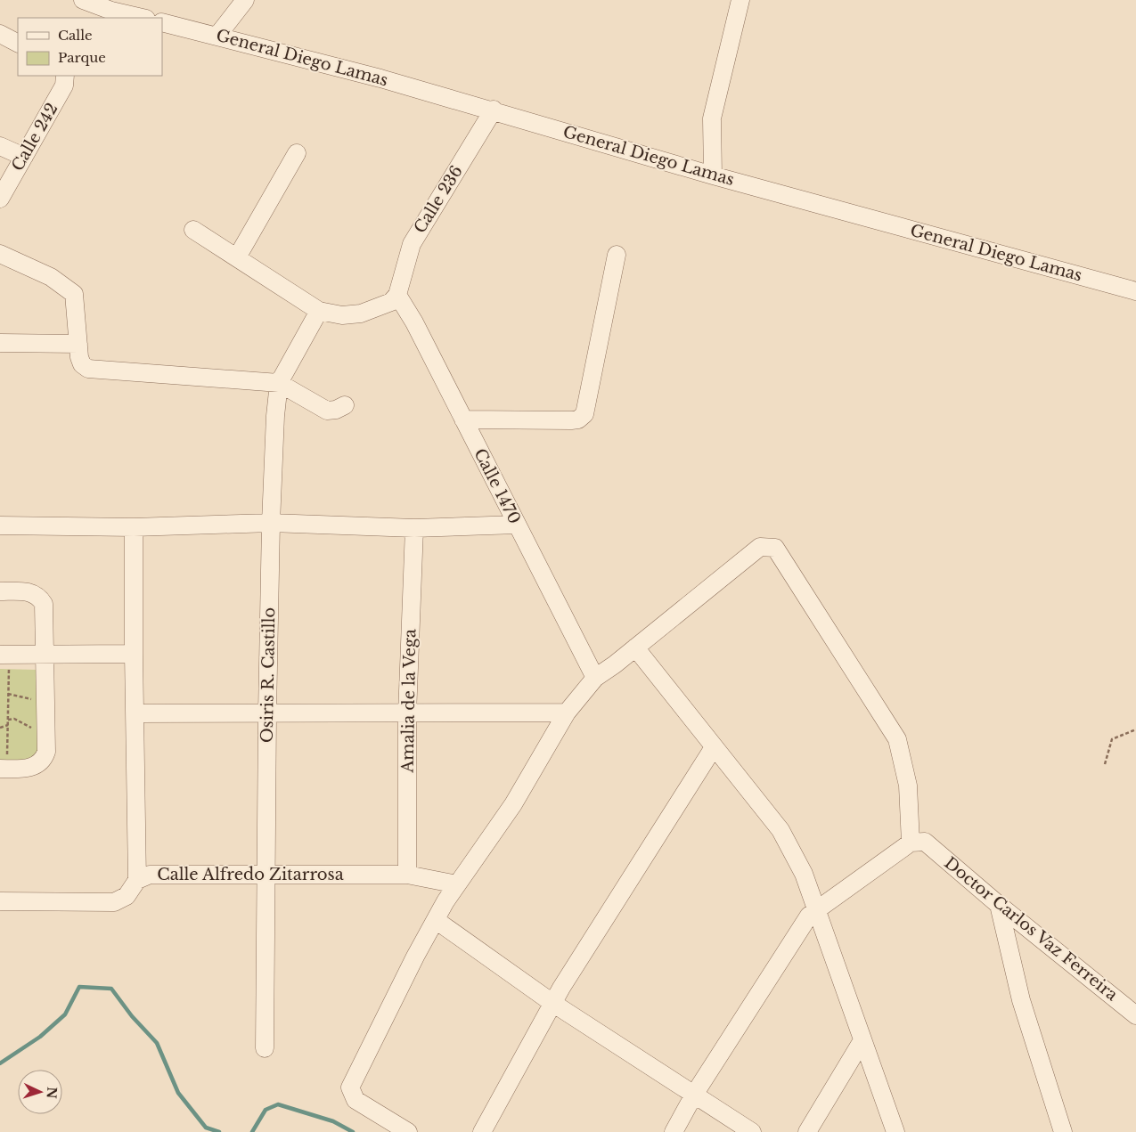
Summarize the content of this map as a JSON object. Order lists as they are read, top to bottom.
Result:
{
  "streets": {
    "street": [
      "General Diego Lamas",
      "Calle 242",
      "Calle 236",
      "Calle 1470",
      "Osiris R. Castillo",
      "Amalia de la Vega",
      "Calle Alfredo Zitarrosa",
      "Doctor Carlos Vaz Ferreira"
    ]
  },
  "crossings": [
    ["General Diego Lamas", "Calle 236"],
    ["Calle 236", "Calle 1470"],
    ["Osiris R. Castillo", "Calle Alfredo Zitarrosa"],
    ["Amalia de la Vega", "Calle Alfredo Zitarrosa"]
  ],
  "legend": ["Calle", "Parque"],
  "north": "right"
}
